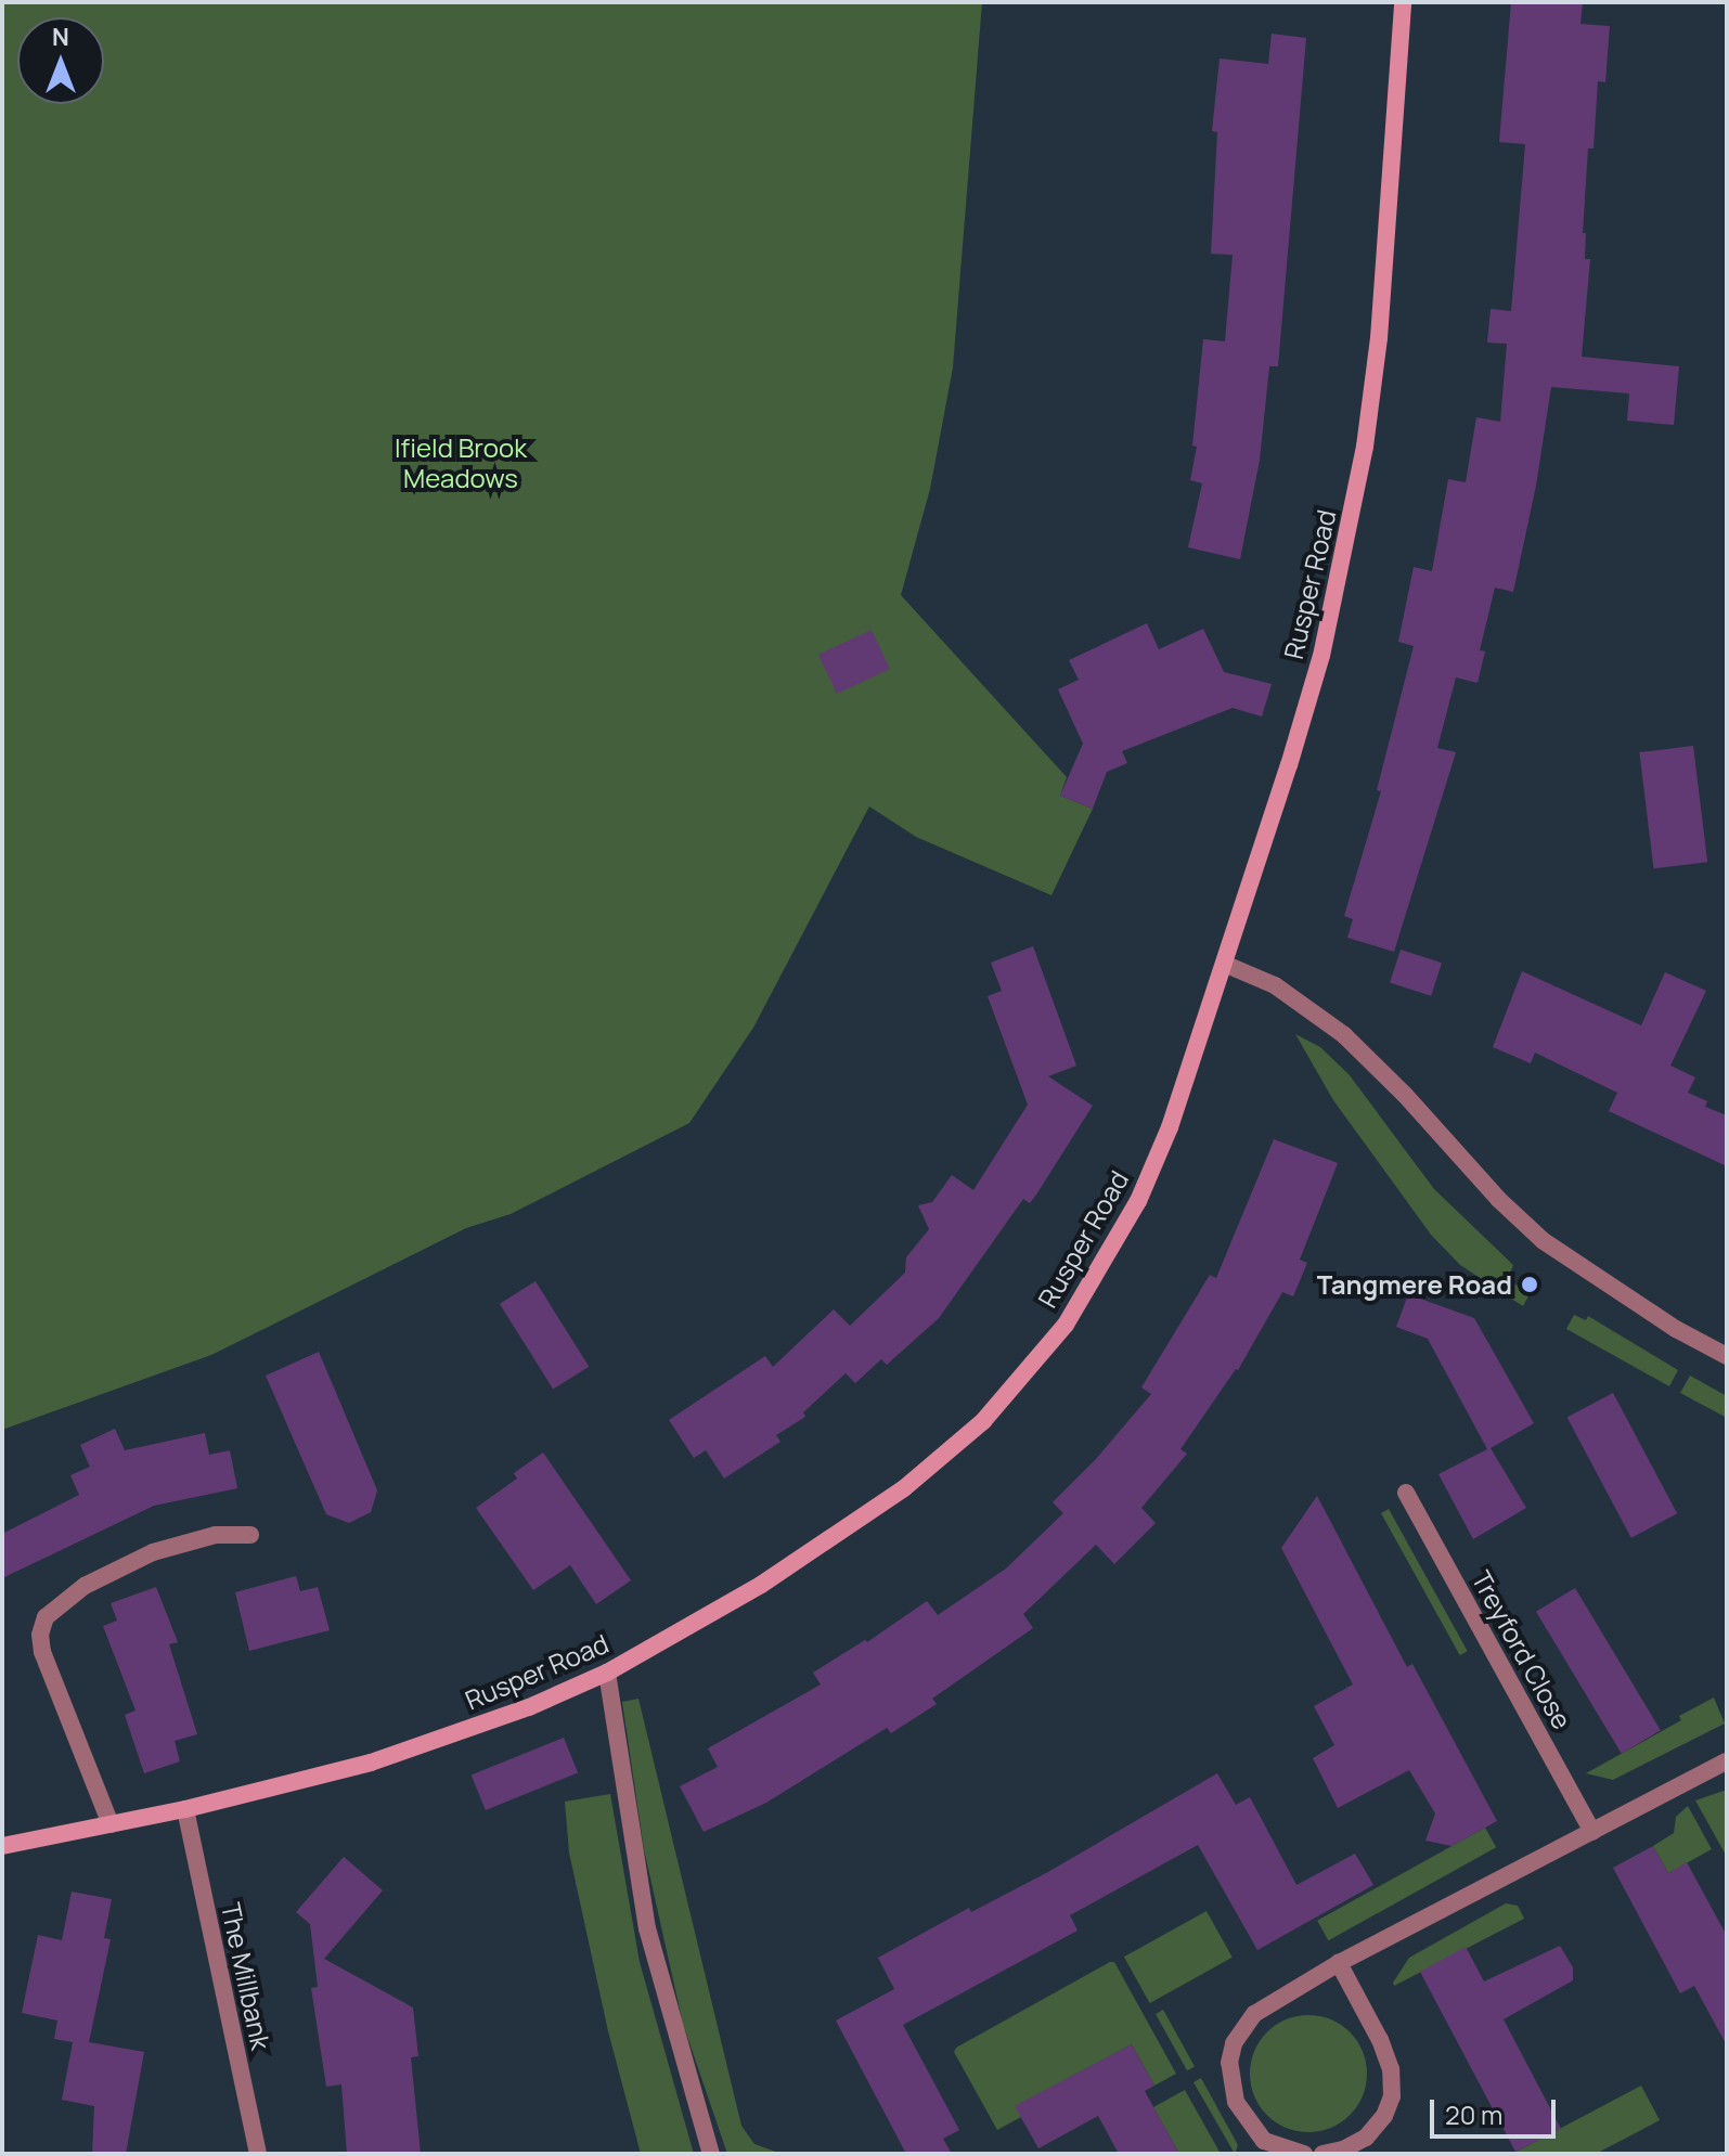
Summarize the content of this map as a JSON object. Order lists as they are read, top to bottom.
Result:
{
  "streets": {
    "street": ["Rusper Road", "Treyford Close", "The Millbank"]
  },
  "crossings": [
    ["Rusper Road", "The Millbank"]
  ],
  "parks": ["Ifield Brook Meadows"],
  "places": ["Tangmere Road"],
  "scale_bar": "20 m",
  "north": "top"
}
